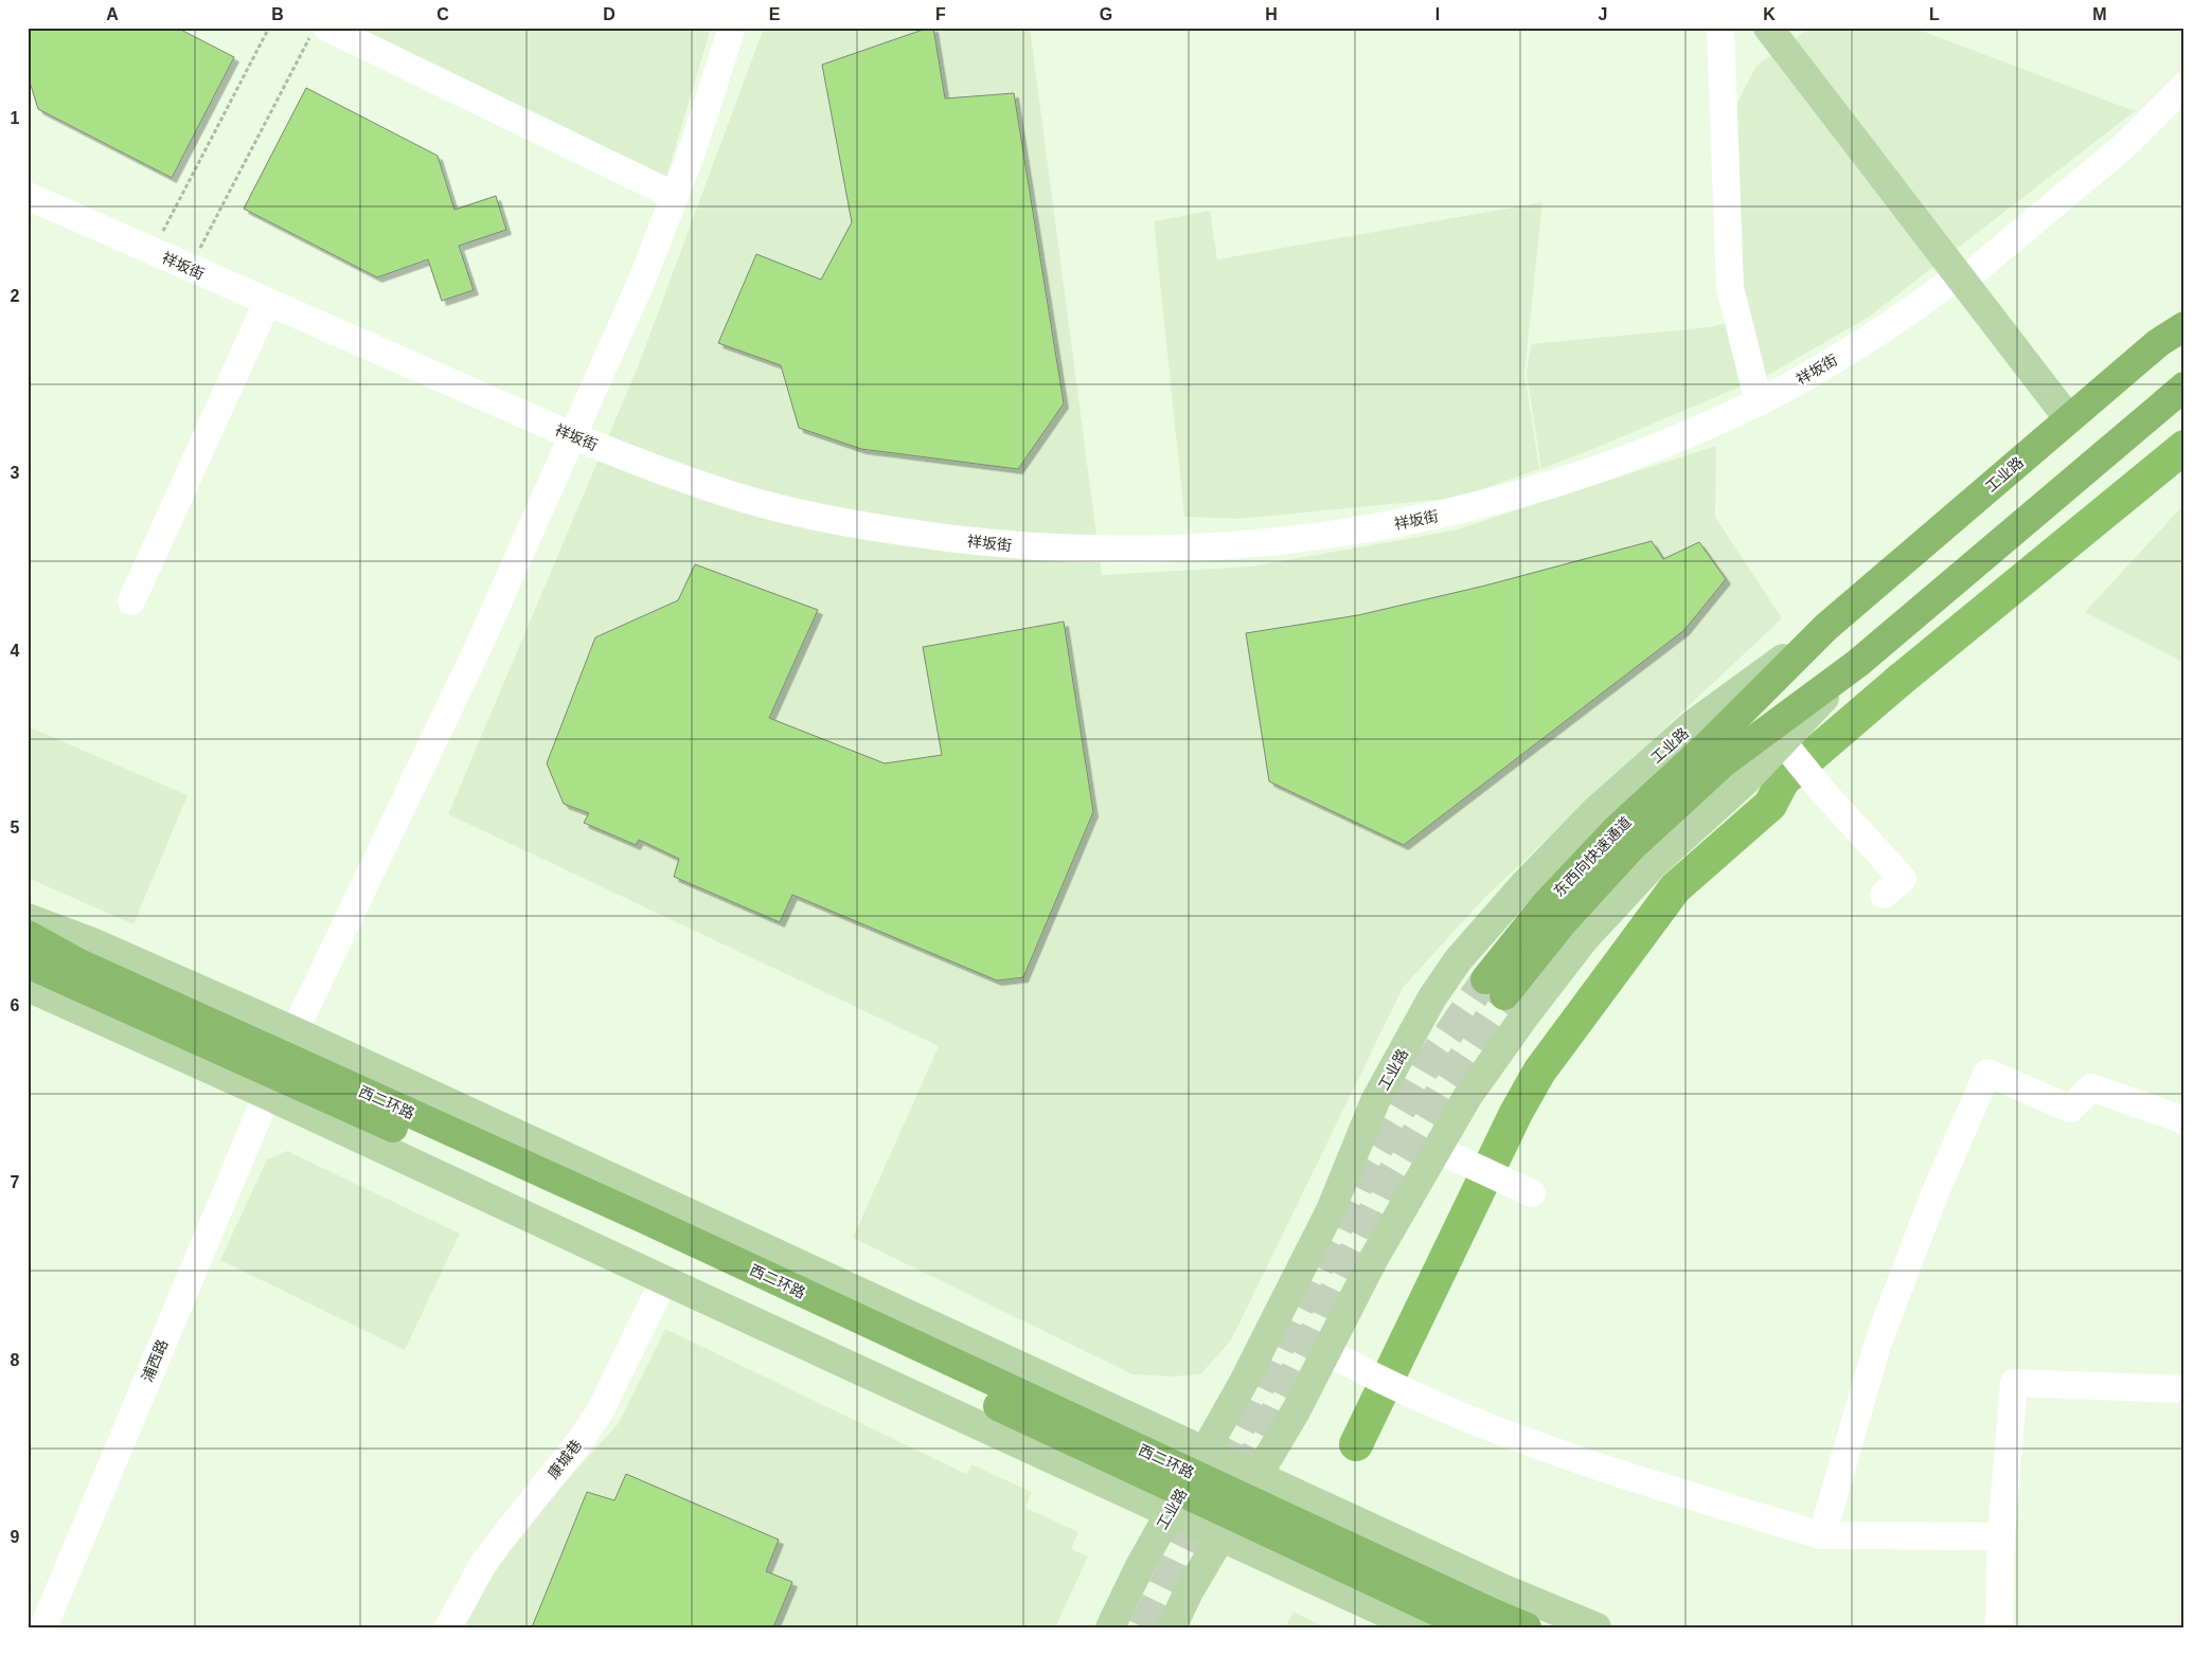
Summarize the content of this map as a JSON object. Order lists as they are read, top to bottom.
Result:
{
  "streets": {
    "highway": ["工业路", "东西向快速通道", "西二环路"],
    "street": ["祥坂街", "浦西路", "康城巷"]
  },
  "crossings": [
    ["工业路", "东西向快速通道"]
  ],
  "grid": {
    "columns": [
      "A",
      "B",
      "C",
      "D",
      "E",
      "F",
      "G",
      "H",
      "I",
      "J",
      "K",
      "L",
      "M"
    ],
    "rows": [
      "1",
      "2",
      "3",
      "4",
      "5",
      "6",
      "7",
      "8",
      "9"
    ]
  }
}
